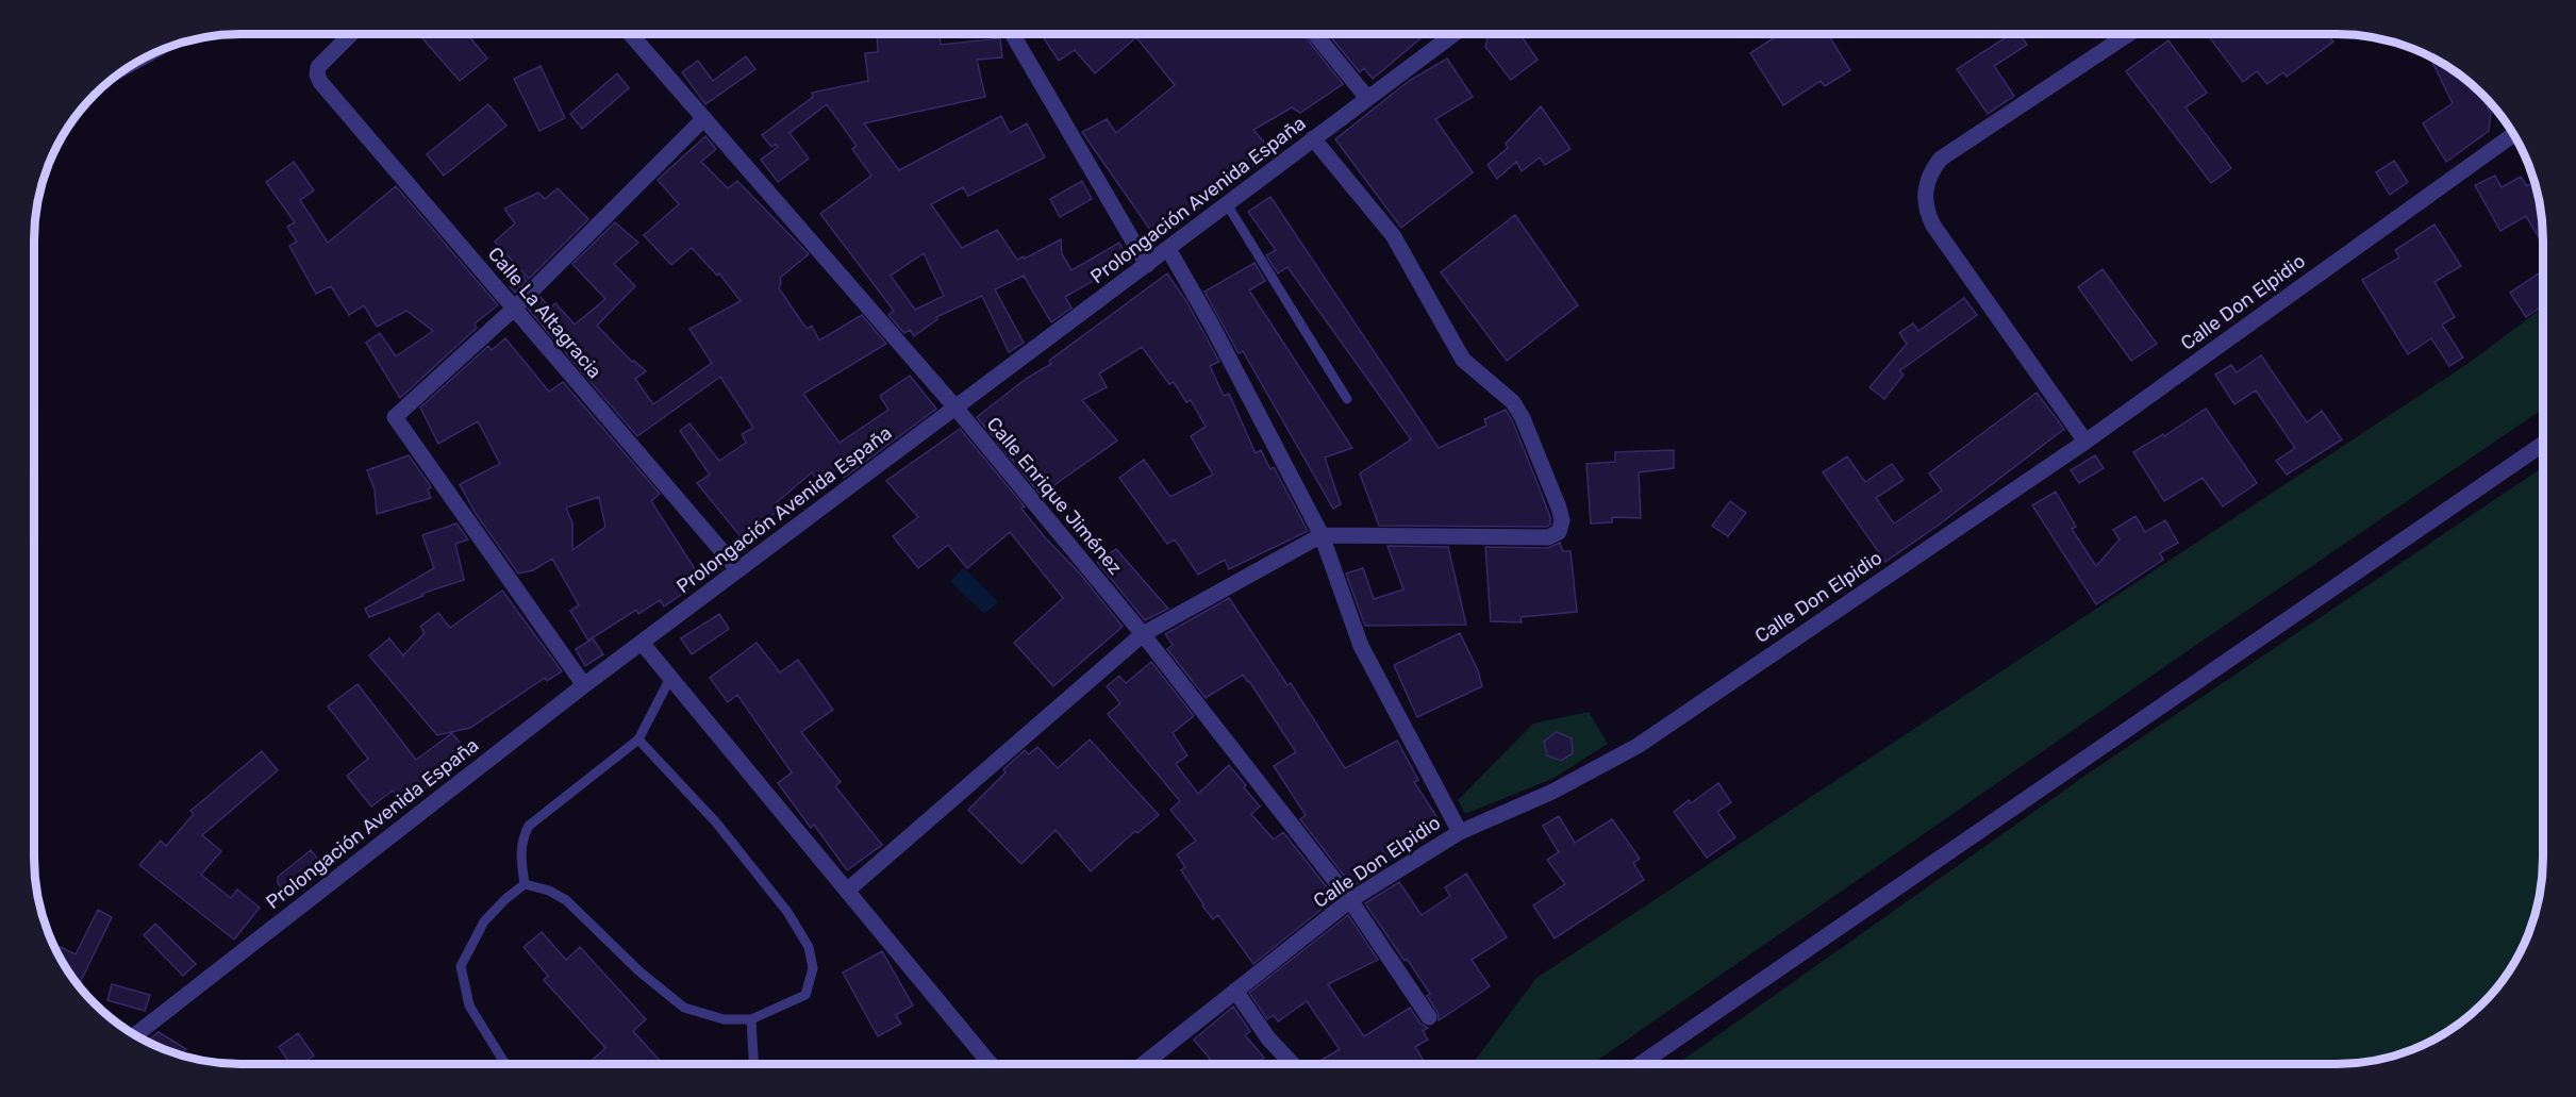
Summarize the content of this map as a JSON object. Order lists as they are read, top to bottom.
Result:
{
  "streets": {
    "street": [
      "Prolongación Avenida España",
      "Calle Don Elpidio",
      "Calle La Altagracia",
      "Calle Enrique Jiménez"
    ]
  },
  "crossings": [
    ["Prolongación Avenida España", "Calle La Altagracia"],
    ["Prolongación Avenida España", "Calle Enrique Jiménez"],
    ["Calle Don Elpidio", "Calle Enrique Jiménez"]
  ]
}
